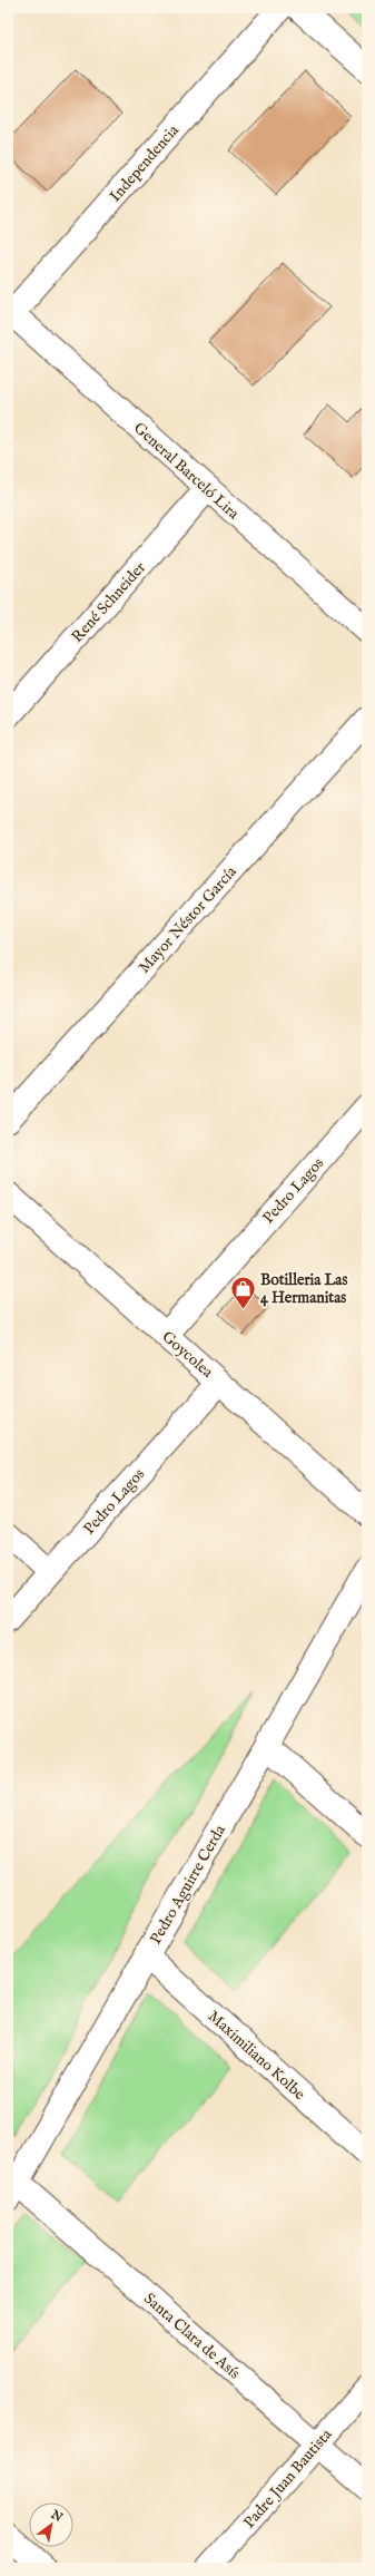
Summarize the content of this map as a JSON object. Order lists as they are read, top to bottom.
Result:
{
  "streets": {
    "street": [
      "Independencia",
      "General Barceló Lira",
      "René Schneider",
      "Mayor Néstor García",
      "Pedro Lagos",
      "Goycolea",
      "Pedro Aguirre Cerda",
      "Maximiliano Kolbe",
      "Santa Clara de Asís",
      "Padre Juan Bautista"
    ]
  },
  "crossings": [
    ["Independencia", "General Barceló Lira"],
    ["General Barceló Lira", "René Schneider"],
    ["Pedro Lagos", "Goycolea"],
    ["Pedro Aguirre Cerda", "Maximiliano Kolbe"],
    ["Pedro Aguirre Cerda", "Santa Clara de Asís"],
    ["Santa Clara de Asís", "Padre Juan Bautista"]
  ],
  "places": {
    "shop": ["Botilleria Las 4 Hermanitas"]
  },
  "north": "top right"
}
